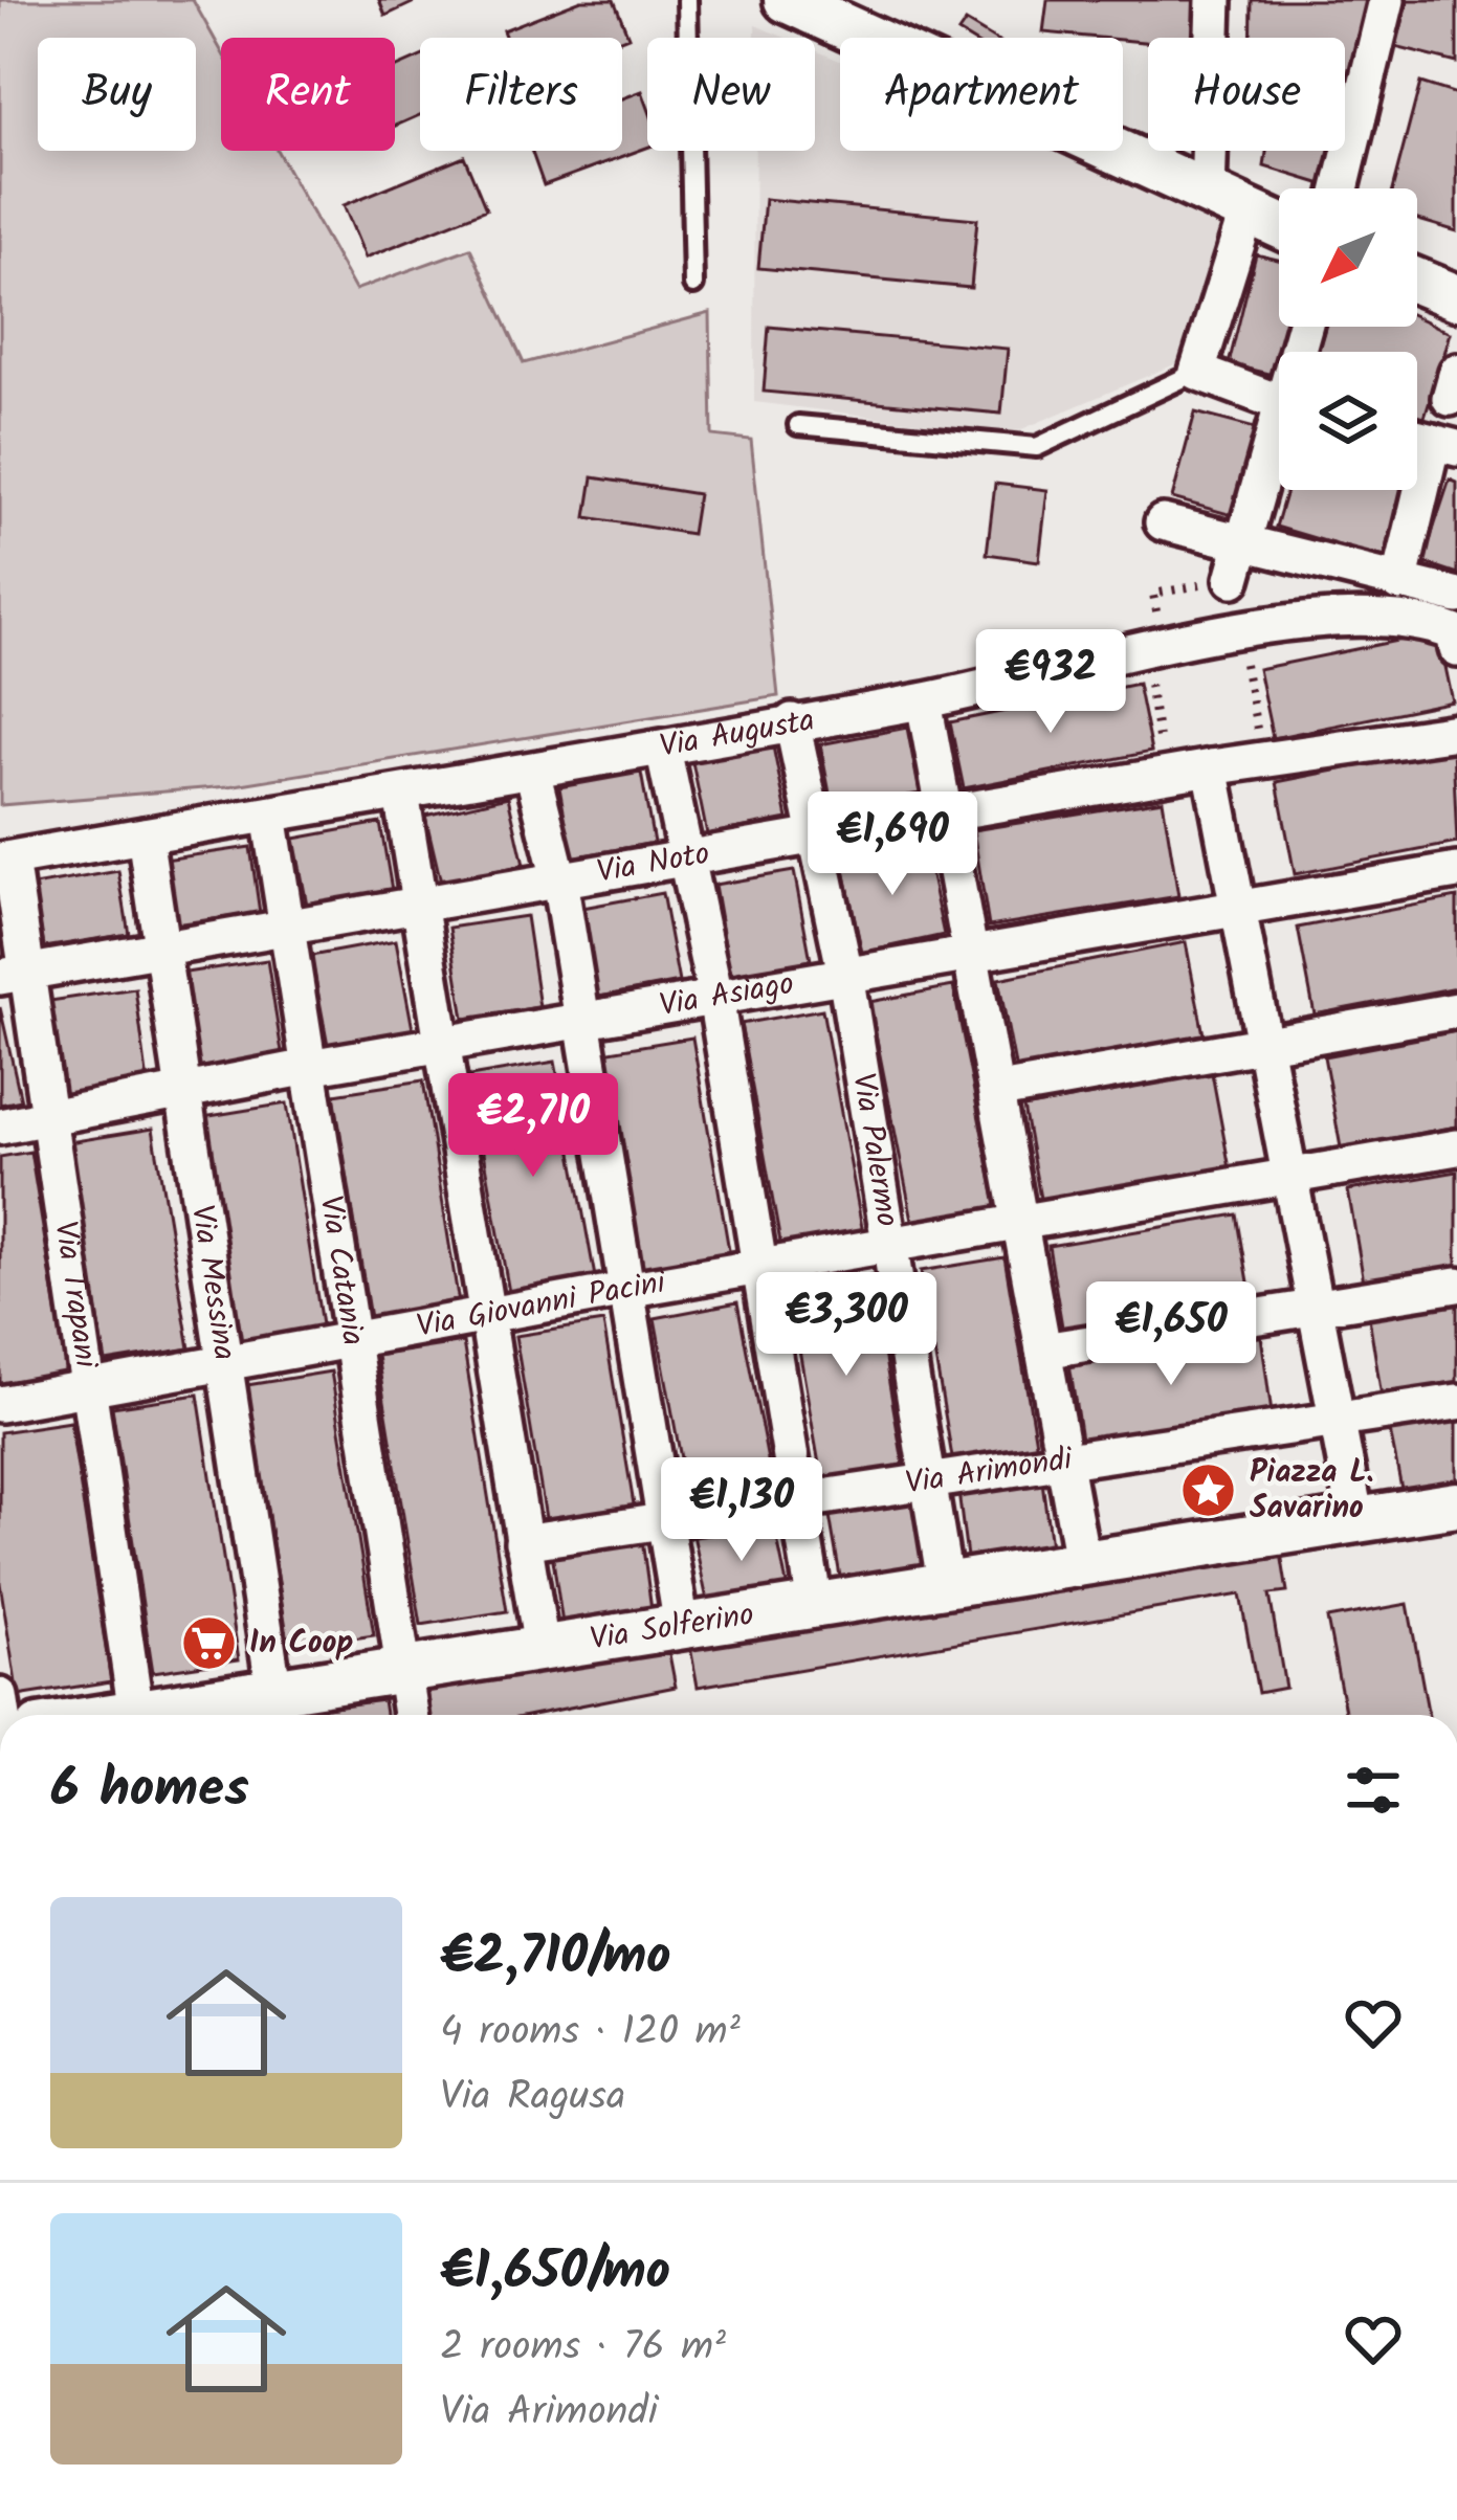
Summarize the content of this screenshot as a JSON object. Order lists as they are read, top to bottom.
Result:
{
  "streets": {
    "street": [
      "Via Augusta",
      "Via Noto",
      "Via Asiago",
      "Via Palermo",
      "Via Catania",
      "Via Messina",
      "Via Trapani",
      "Via Giovanni Pacini",
      "Via Arimondi",
      "Via Solferino"
    ]
  },
  "crossings": [
    ["Via Augusta", "Via Palermo"],
    ["Via Augusta", "Via Catania"],
    ["Via Augusta", "Via Messina"],
    ["Via Augusta", "Via Trapani"],
    ["Via Noto", "Via Palermo"],
    ["Via Noto", "Via Catania"],
    ["Via Noto", "Via Messina"],
    ["Via Noto", "Via Trapani"],
    ["Via Asiago", "Via Palermo"],
    ["Via Asiago", "Via Catania"],
    ["Via Asiago", "Via Messina"],
    ["Via Asiago", "Via Trapani"],
    ["Via Palermo", "Via Giovanni Pacini"],
    ["Via Palermo", "Via Arimondi"],
    ["Via Palermo", "Via Solferino"],
    ["Via Catania", "Via Giovanni Pacini"],
    ["Via Catania", "Via Solferino"],
    ["Via Messina", "Via Giovanni Pacini"],
    ["Via Messina", "Via Solferino"],
    ["Via Trapani", "Via Giovanni Pacini"]
  ],
  "places": {
    "place": ["Piazza L. Savarino"],
    "supermarket": ["In Coop"]
  },
  "north": "bottom left",
  "page": {
    "chip": [
      "Buy",
      "Rent",
      "Filters",
      "New",
      "Apartment",
      "House"
    ],
    "price": [
      "€932",
      "€1,690",
      "€2,710",
      "€3,300",
      "€1,650",
      "€1,130"
    ],
    "heading": "6 homes",
    "list": [
      {
        "name": "€2,710/mo",
        "note": "4 rooms · 120 m² · Via Ragusa"
      },
      {
        "name": "€1,650/mo",
        "note": "2 rooms · 76 m² · Via Arimondi"
      }
    ]
  }
}
